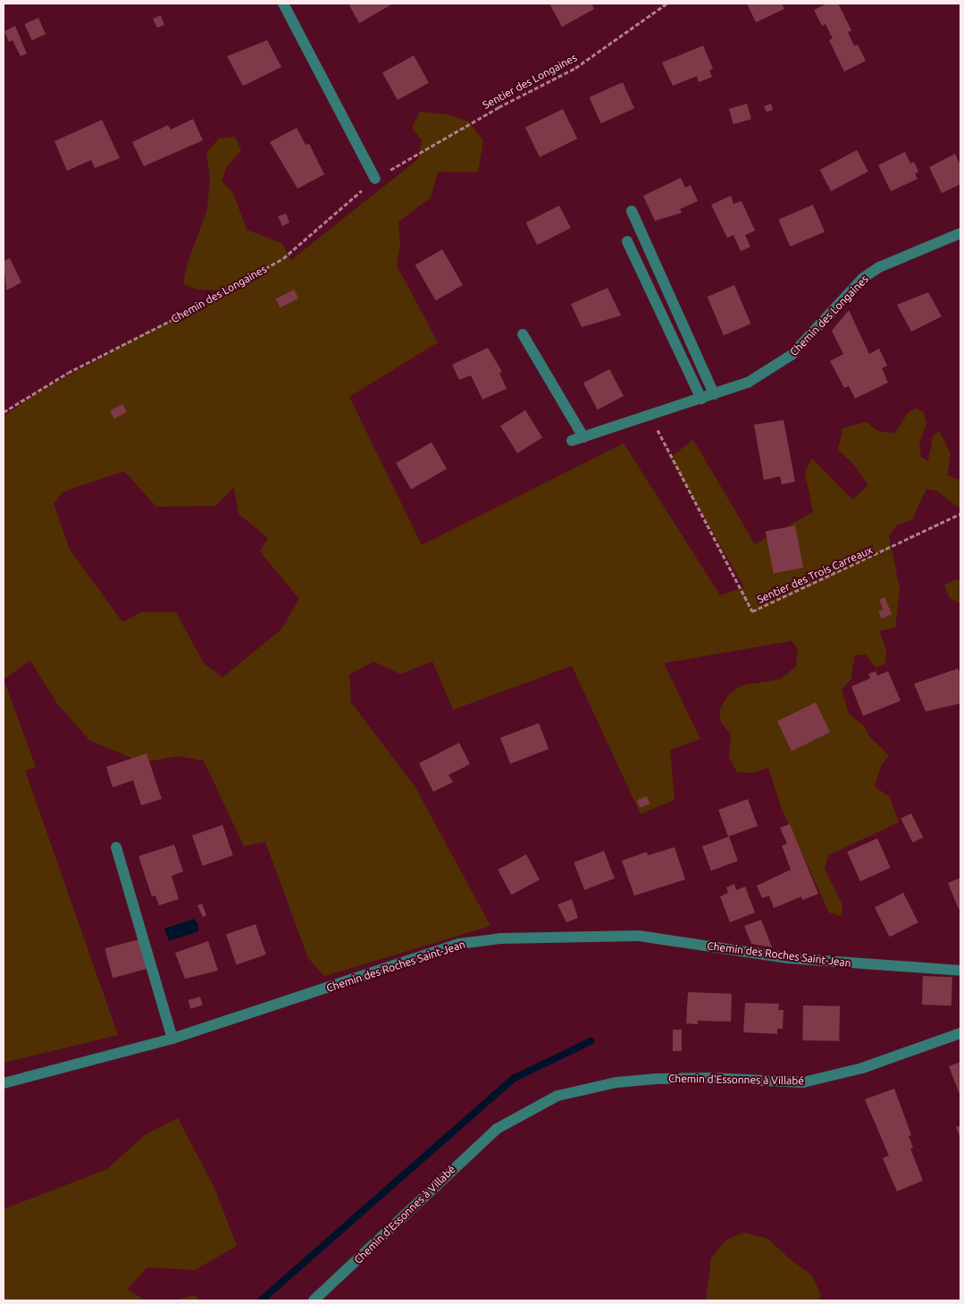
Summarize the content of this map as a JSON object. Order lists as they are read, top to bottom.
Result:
{
  "streets": {
    "street": ["Chemin des Longaines", "Chemin des Roches Saint-Jean", "Chemin d'Essonnes à Villabé"],
    "path": ["Sentier des Longaines", "Sentier des Trois Carreaux"]
  },
  "crossings": [
    ["Sentier des Longaines", "Chemin des Longaines"],
    ["Chemin des Longaines", "Sentier des Trois Carreaux"]
  ]
}
